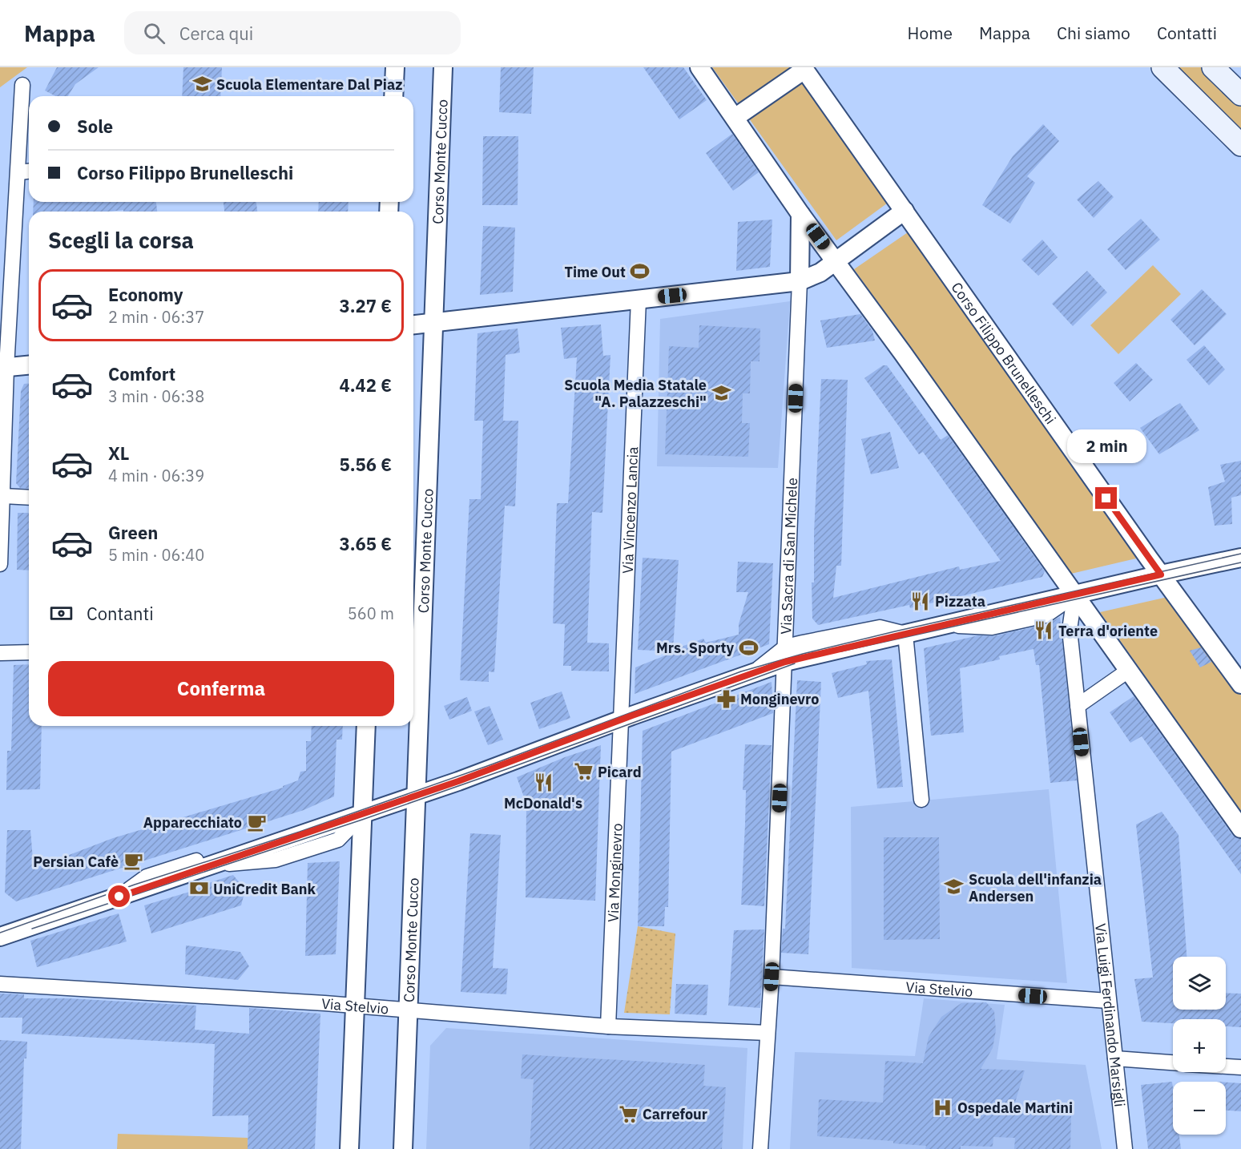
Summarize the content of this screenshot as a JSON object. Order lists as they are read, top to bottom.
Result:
{
  "streets": {
    "street": [
      "Corso Monte Cucco",
      "Corso Filippo Brunelleschi",
      "Via Vincenzo Lancia",
      "Via Sacra di San Michele",
      "Via Monginevro",
      "Via Stelvio",
      "Via Luigi Ferdinando Marsigli"
    ]
  },
  "crossings": [
    ["Corso Monte Cucco", "Via Stelvio"],
    ["Via Vincenzo Lancia", "Via Monginevro"],
    ["Via Sacra di San Michele", "Via Stelvio"],
    ["Via Monginevro", "Via Stelvio"],
    ["Via Stelvio", "Via Luigi Ferdinando Marsigli"]
  ],
  "places": {
    "school or university": ["Scuola Elementare Dal Piaz", "Scuola Media Statale \"A. Palazzeschi\"", "Scuola dell'infanzia Andersen"],
    "sports": ["Time Out", "Mrs. Sporty"],
    "restaurant": ["Pizzata", "Terra d'oriente", "McDonald's"],
    "pharmacy": ["Monginevro"],
    "supermarket": ["Picard", "Carrefour"],
    "cafe": ["Apparecchiato", "Persian Cafè"],
    "bank": ["UniCredit Bank"],
    "hospital": ["Ospedale Martini"]
  },
  "page": {
    "header": "Mappa",
    "search": "Cerca qui",
    "nav": [
      "Home",
      "Mappa",
      "Chi siamo",
      "Contatti"
    ],
    "banner": ["Sole", "Corso Filippo Brunelleschi"],
    "heading": "Scegli la corsa",
    "list": [
      {
        "name": "Economy",
        "note": "2 min · 06:37",
        "value": "3.27 €"
      },
      {
        "name": "Comfort",
        "note": "3 min · 06:38",
        "value": "4.42 €"
      },
      {
        "name": "XL",
        "note": "4 min · 06:39",
        "value": "5.56 €"
      },
      {
        "name": "Green",
        "note": "5 min · 06:40",
        "value": "3.65 €"
      }
    ],
    "bubble": "2 min",
    "pay": ["Contanti", "560 m"],
    "buttons": "Conferma",
    "map_buttons": ["+", "−"]
  }
}
